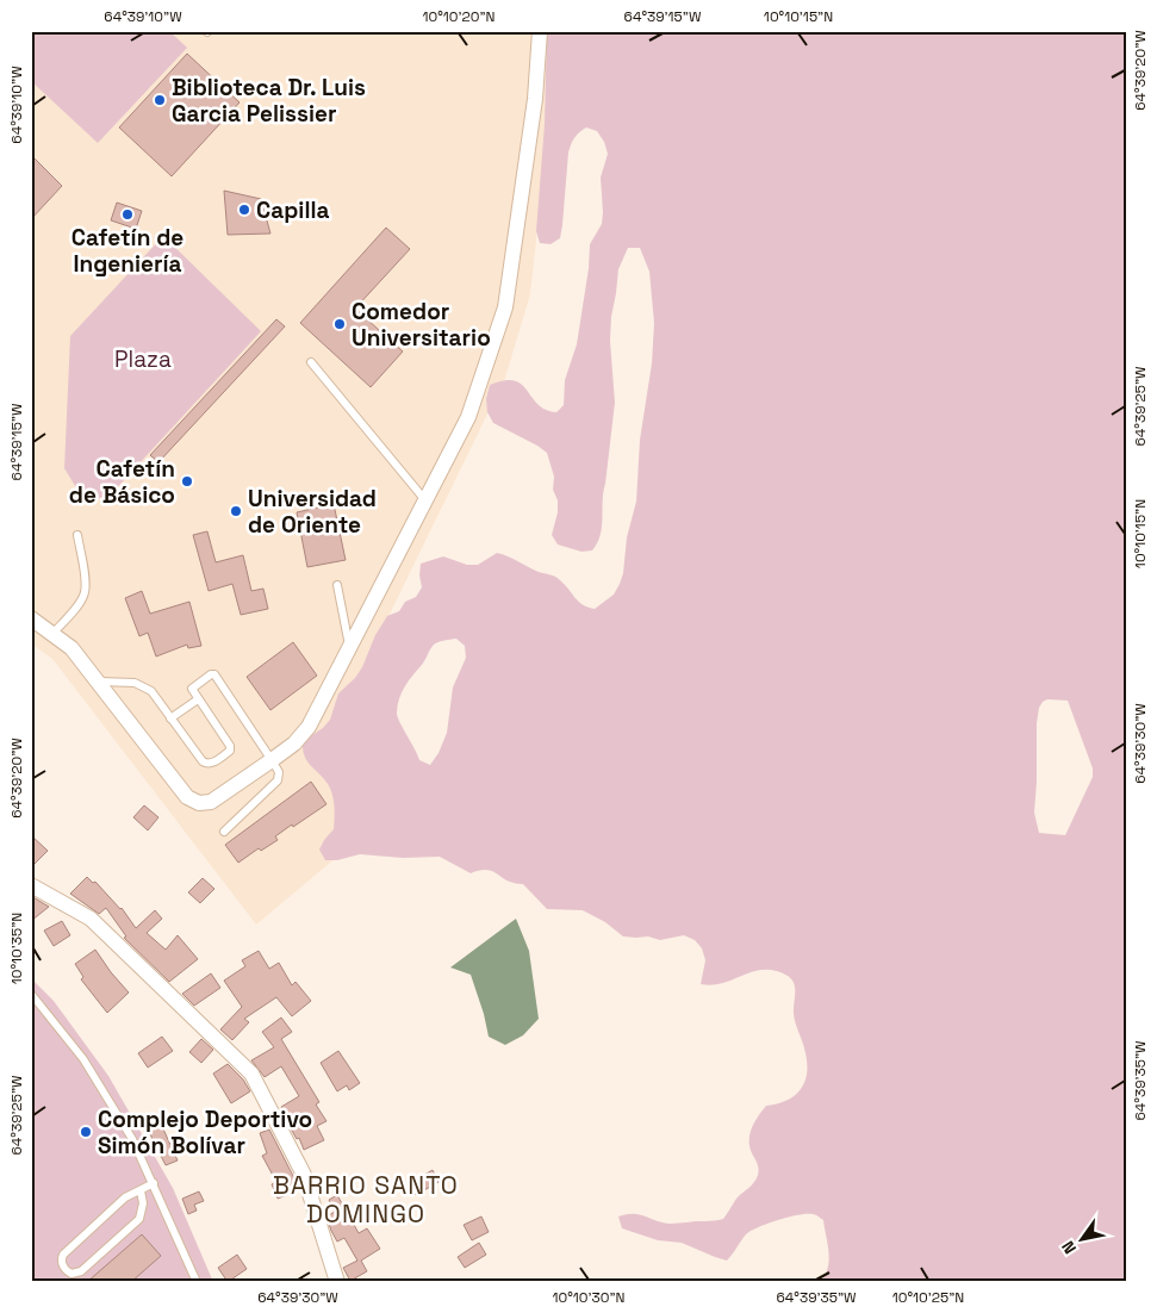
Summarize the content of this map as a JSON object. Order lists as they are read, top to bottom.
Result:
{
  "districts": ["BARRIO SANTO DOMINGO"],
  "parks": ["Plaza"],
  "places": [
    "Biblioteca Dr. Luis Garcia Pelissier",
    "Capilla",
    "Cafetín de Ingeniería",
    "Comedor Universitario",
    "Cafetín de Básico",
    "Universidad de Oriente",
    "Complejo Deportivo Simón Bolívar"
  ],
  "north": "bottom left",
  "coordinates": [
    "64°39'10\"W",
    "10°10'20\"N",
    "64°39'15\"W",
    "10°10'15\"N",
    "64°39'20\"W",
    "64°39'25\"W",
    "64°39'30\"W",
    "10°10'35\"N",
    "64°39'35\"W",
    "10°10'30\"N",
    "10°10'25\"N"
  ]
}
